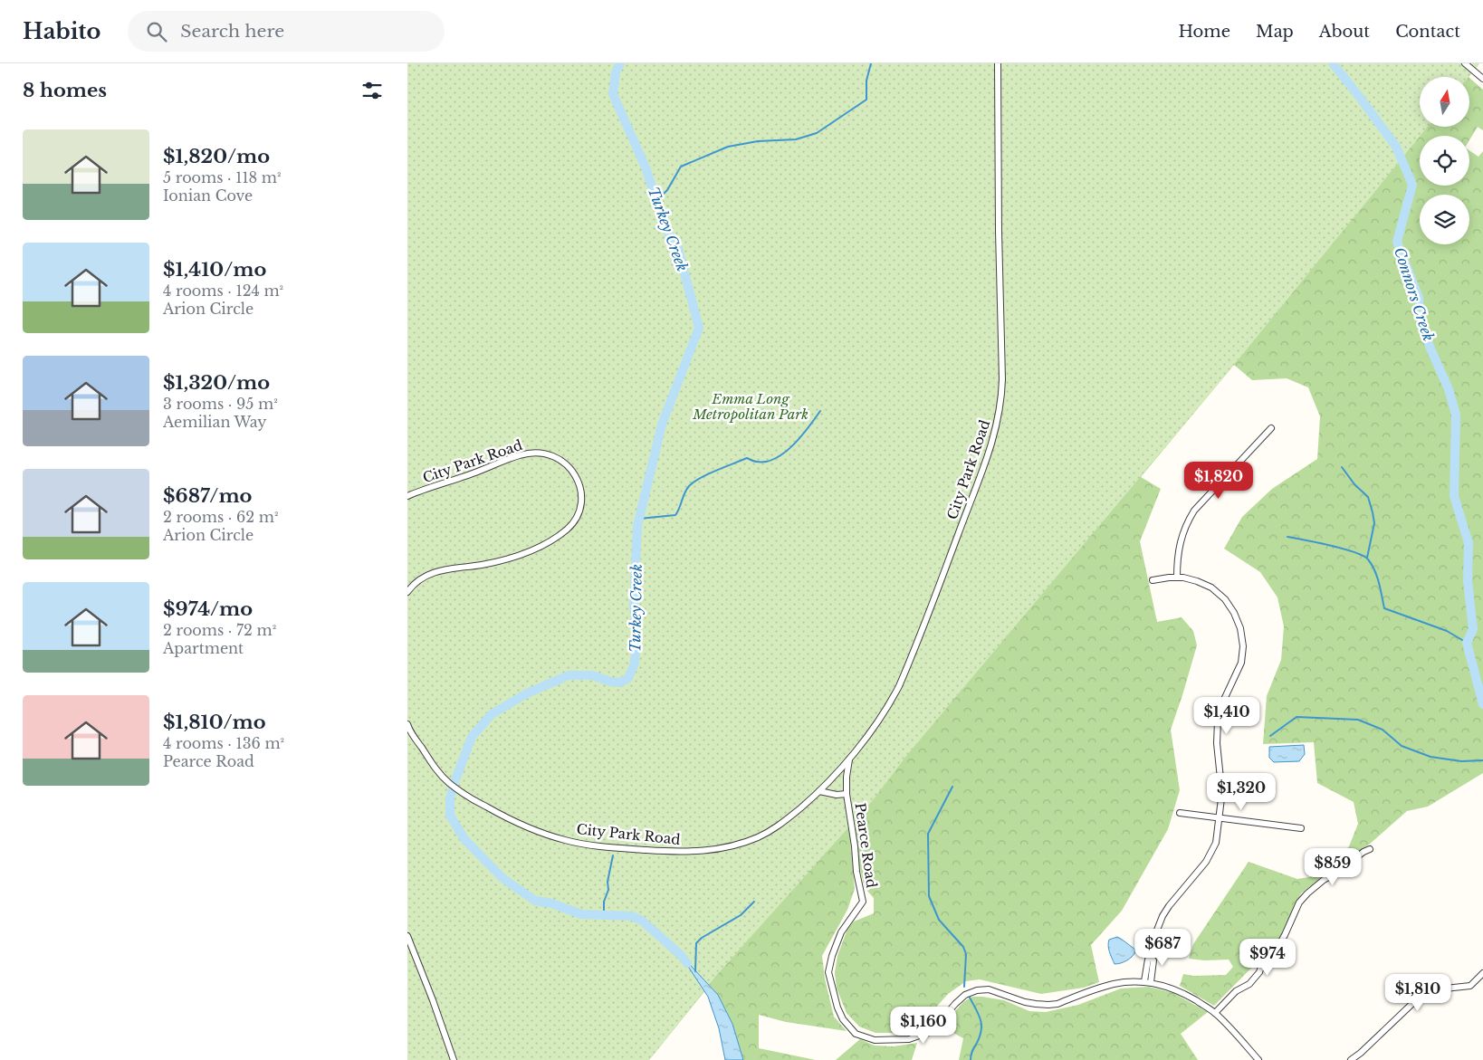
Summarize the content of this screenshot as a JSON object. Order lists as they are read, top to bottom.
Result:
{
  "streets": {
    "street": ["City Park Road", "Pearce Road"]
  },
  "crossings": [
    ["City Park Road", "Pearce Road"]
  ],
  "water": ["Turkey Creek", "Connors Creek"],
  "parks": ["Emma Long Metropolitan Park"],
  "north": "top",
  "page": {
    "header": "Habito",
    "search": "Search here",
    "nav": [
      "Home",
      "Map",
      "About",
      "Contact"
    ],
    "heading": "8 homes",
    "list": [
      {
        "name": "$1,820/mo",
        "note": "5 rooms · 118 m² · Ionian Cove"
      },
      {
        "name": "$1,410/mo",
        "note": "4 rooms · 124 m² · Arion Circle"
      },
      {
        "name": "$1,320/mo",
        "note": "3 rooms · 95 m² · Aemilian Way"
      },
      {
        "name": "$687/mo",
        "note": "2 rooms · 62 m² · Arion Circle"
      },
      {
        "name": "$974/mo",
        "note": "2 rooms · 72 m² · Apartment"
      },
      {
        "name": "$1,810/mo",
        "note": "4 rooms · 136 m² · Pearce Road"
      }
    ],
    "price": [
      "$1,820",
      "$1,410",
      "$1,320",
      "$859",
      "$687",
      "$974",
      "$1,810",
      "$1,160"
    ]
  }
}
